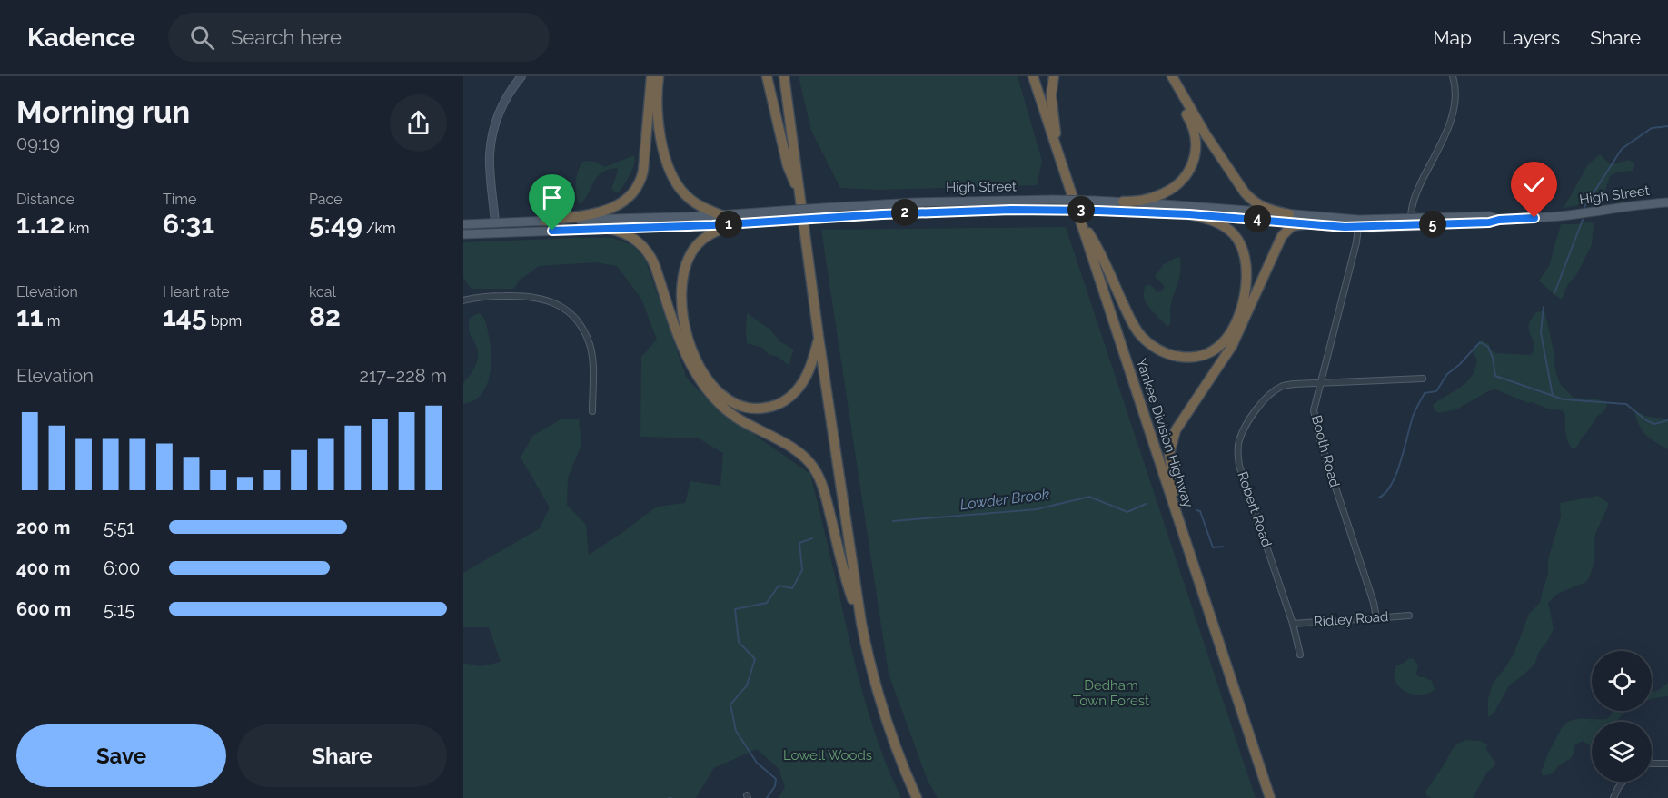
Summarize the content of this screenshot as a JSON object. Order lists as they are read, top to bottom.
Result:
{
  "streets": {
    "highway": ["Yankee Division Highway"],
    "main road": ["High Street"],
    "street": ["Booth Road", "Robert Road", "Ridley Road"]
  },
  "crossings": [
    ["High Street", "Booth Road"],
    ["Booth Road", "Robert Road"],
    ["Booth Road", "Ridley Road"],
    ["Robert Road", "Ridley Road"]
  ],
  "water": ["Lowder Brook"],
  "parks": ["Dedham Town Forest", "Lowell Woods"],
  "page": {
    "header": "Kadence",
    "search": "Search here",
    "nav": ["Map", "Layers", "Share"],
    "heading": ["Morning run", "09:19"],
    "stats": [
      ["Distance", "1.12 km"],
      ["Time", "6:31"],
      ["Pace", "5:49 /km"],
      ["Elevation", "11 m"],
      ["Heart rate", "145 bpm"],
      ["kcal", "82"]
    ],
    "pins": [
      "3",
      "2",
      "4",
      "1",
      "5"
    ],
    "chart": ["Elevation", "217–228 m"],
    "list": [
      {
        "name": "200 m",
        "note": "5:51"
      },
      {
        "name": "400 m",
        "note": "6:00"
      },
      {
        "name": "600 m",
        "note": "5:15"
      }
    ],
    "buttons": ["Save", "Share"]
  }
}
